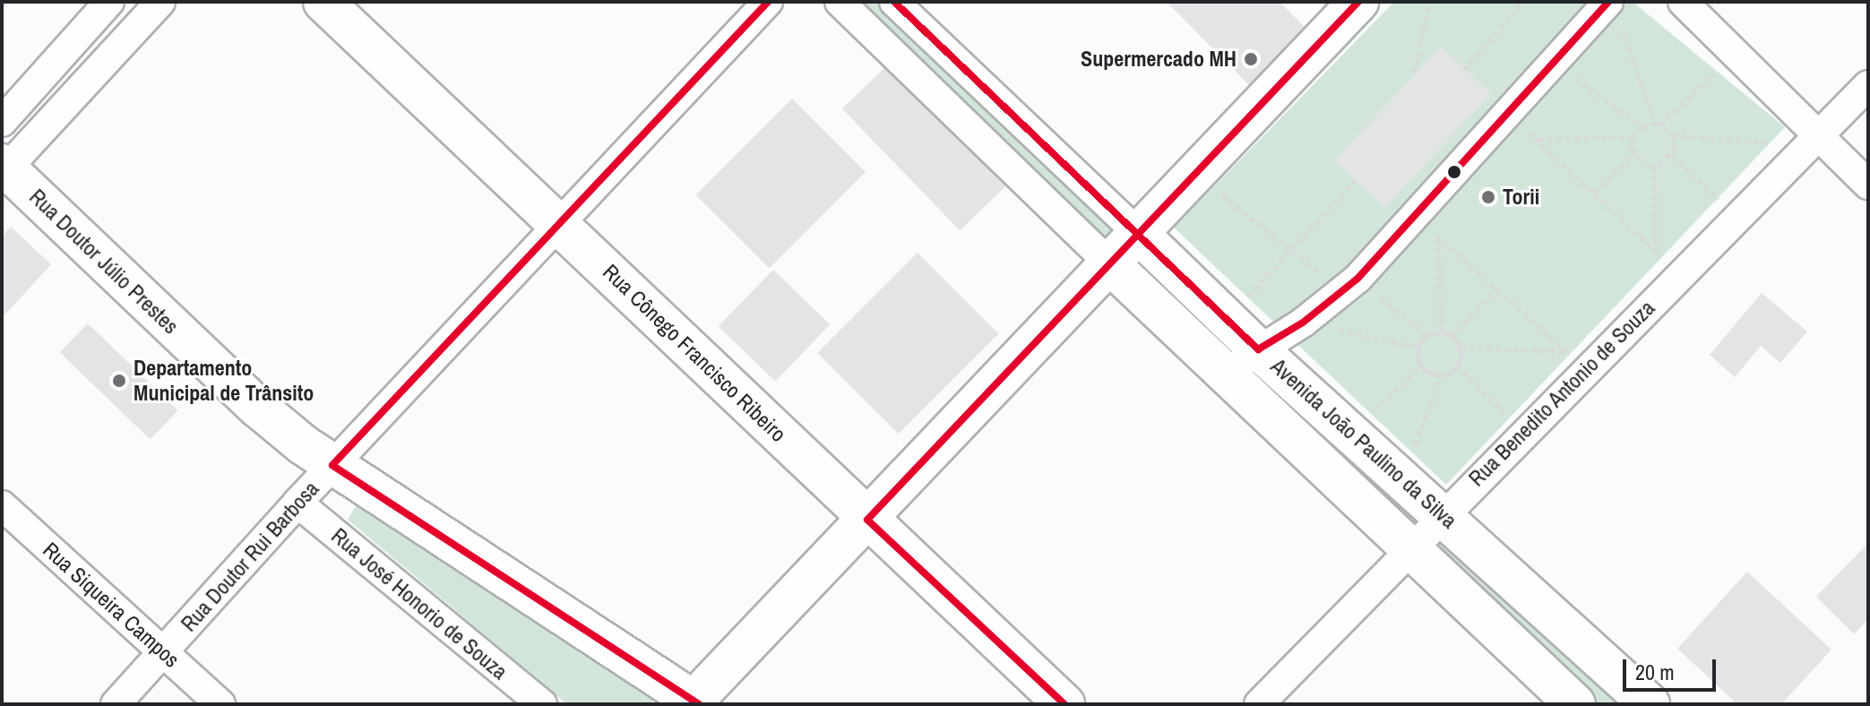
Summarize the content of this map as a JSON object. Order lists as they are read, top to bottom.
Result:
{
  "streets": {
    "main road": ["Rua Doutor Júlio Prestes", "Rua Cônego Francisco Ribeiro", "Avenida João Paulino da Silva"],
    "street": [
      "Rua Benedito Antonio de Souza",
      "Rua Doutor Rui Barbosa",
      "Rua José Honorio de Souza",
      "Rua Siqueira Campos"
    ]
  },
  "crossings": [
    ["Rua Doutor Júlio Prestes", "Rua Doutor Rui Barbosa"],
    ["Rua Cônego Francisco Ribeiro", "Rua Doutor Rui Barbosa"],
    ["Rua Benedito Antonio de Souza", "Avenida João Paulino da Silva"],
    ["Rua Doutor Rui Barbosa", "Rua José Honorio de Souza"],
    ["Rua Doutor Rui Barbosa", "Rua Siqueira Campos"]
  ],
  "places": ["Supermercado MH", "Torii", "Departamento Municipal de Trânsito"],
  "scale_bar": "20 m"
}
